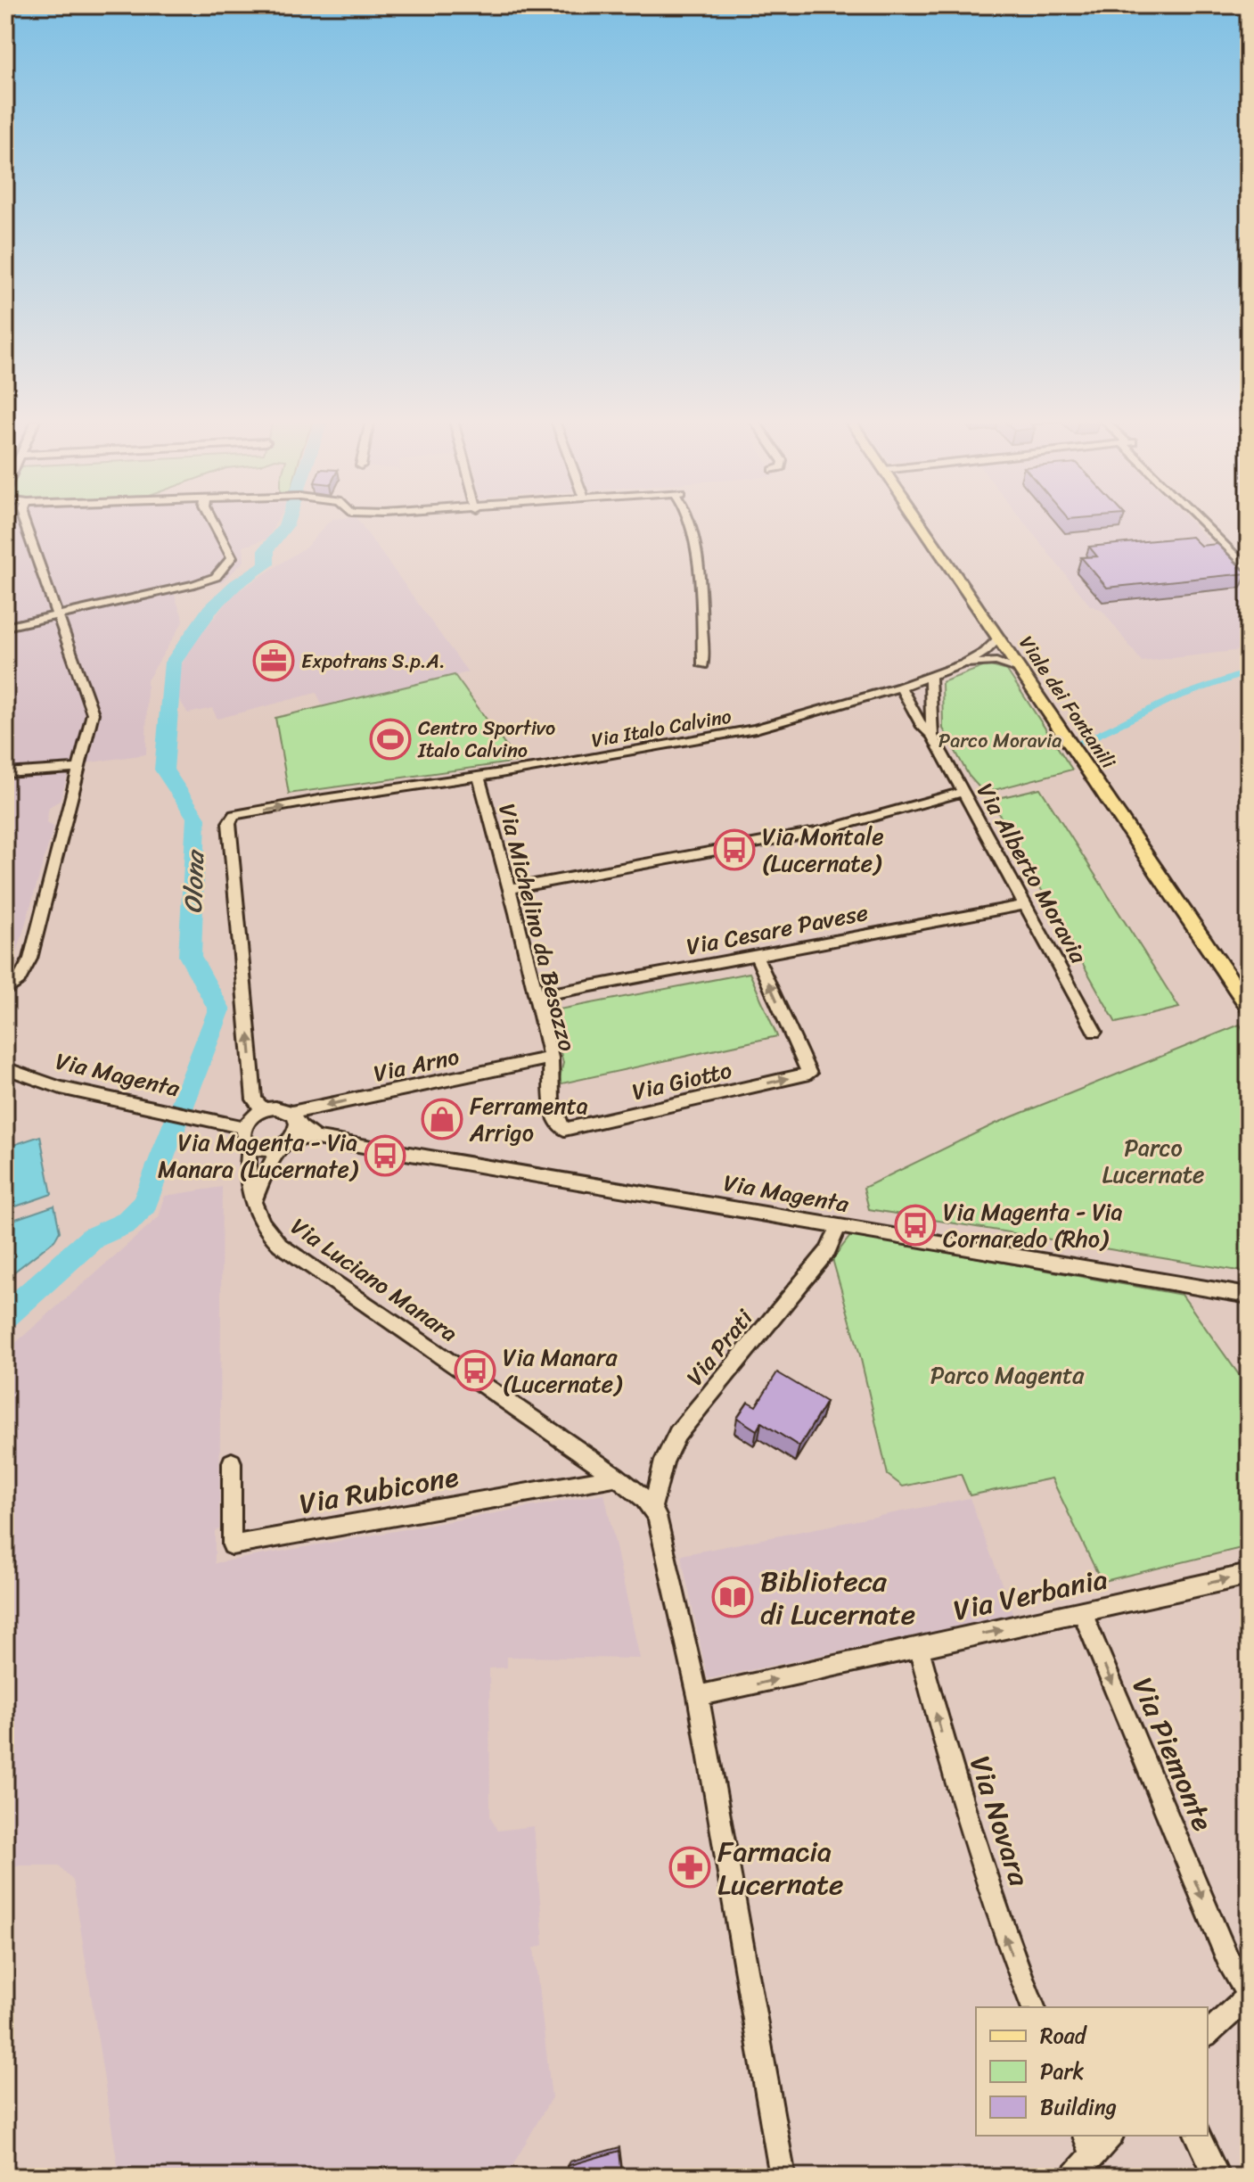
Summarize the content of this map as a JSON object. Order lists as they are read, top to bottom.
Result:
{
  "streets": {
    "main road": ["Viale dei Fontanili"],
    "street": [
      "Via Italo Calvino",
      "Via Alberto Moravia",
      "Via Michelino da Besozzo",
      "Via Cesare Pavese",
      "Via Arno",
      "Via Magenta",
      "Via Giotto",
      "Via Luciano Manara",
      "Via Prati",
      "Via Rubicone",
      "Via Verbania",
      "Via Piemonte",
      "Via Novara"
    ]
  },
  "crossings": [
    ["Via Italo Calvino", "Via Alberto Moravia"],
    ["Via Italo Calvino", "Via Michelino da Besozzo"],
    ["Via Italo Calvino", "Via Arno"],
    ["Via Italo Calvino", "Via Magenta"],
    ["Via Italo Calvino", "Via Luciano Manara"],
    ["Via Alberto Moravia", "Via Cesare Pavese"],
    ["Via Michelino da Besozzo", "Via Cesare Pavese"],
    ["Via Michelino da Besozzo", "Via Arno"],
    ["Via Michelino da Besozzo", "Via Giotto"],
    ["Via Cesare Pavese", "Via Giotto"],
    ["Via Arno", "Via Magenta"],
    ["Via Arno", "Via Luciano Manara"],
    ["Via Magenta", "Via Luciano Manara"],
    ["Via Magenta", "Via Prati"],
    ["Via Luciano Manara", "Via Prati"],
    ["Via Luciano Manara", "Via Rubicone"],
    ["Via Verbania", "Via Piemonte"],
    ["Via Verbania", "Via Novara"]
  ],
  "one_way": [
    "Via Arno",
    "Via Verbania",
    "Via Piemonte",
    "Via Novara"
  ],
  "water": ["Olona"],
  "parks": ["Parco Moravia", "Parco Lucernate", "Parco Magenta"],
  "places": {
    "office": ["Expotrans S.p.A."],
    "sports": ["Centro Sportivo Italo Calvino"],
    "bus stop": [
      "Via Montale (Lucernate)",
      "Via Magenta - Via Manara (Lucernate)",
      "Via Magenta - Via Cornaredo (Rho)",
      "Via Manara (Lucernate)"
    ],
    "shop": ["Ferramenta Arrigo"],
    "library": ["Biblioteca di Lucernate"],
    "pharmacy": ["Farmacia Lucernate"]
  },
  "legend": ["Road", "Park", "Building"]
}
